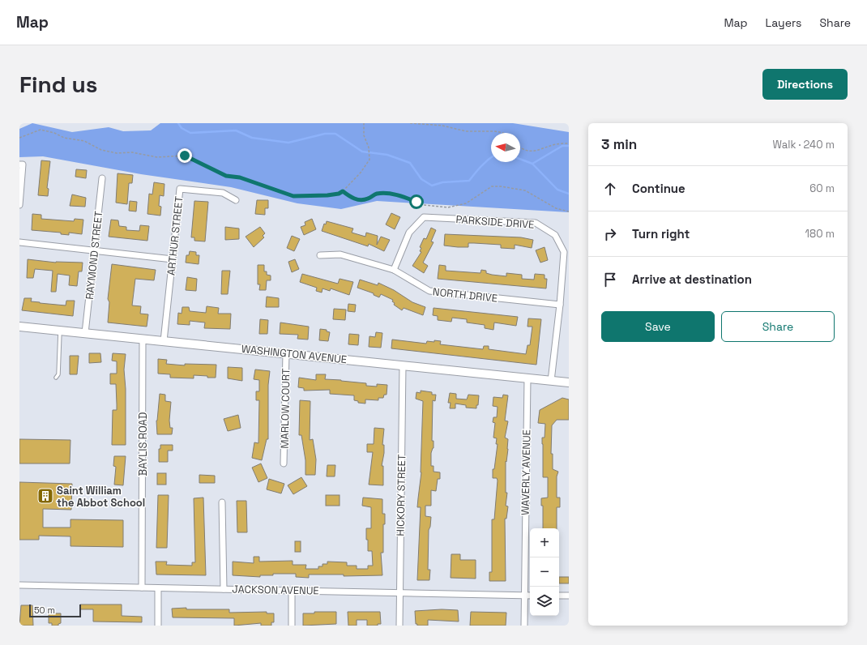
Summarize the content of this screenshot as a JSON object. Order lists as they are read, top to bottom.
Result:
{
  "streets": {
    "street": [
      "PARKSIDE DRIVE",
      "ARTHUR STREET",
      "RAYMOND STREET",
      "NORTH DRIVE",
      "WASHINGTON AVENUE",
      "MARLOW COURT",
      "BAYLIS ROAD",
      "WAVERLY AVENUE",
      "HICKORY STREET",
      "JACKSON AVENUE"
    ]
  },
  "crossings": [
    ["PARKSIDE DRIVE", "NORTH DRIVE"],
    ["PARKSIDE DRIVE", "WASHINGTON AVENUE"],
    ["ARTHUR STREET", "WASHINGTON AVENUE"],
    ["RAYMOND STREET", "WASHINGTON AVENUE"],
    ["WASHINGTON AVENUE", "MARLOW COURT"],
    ["WASHINGTON AVENUE", "BAYLIS ROAD"],
    ["WASHINGTON AVENUE", "WAVERLY AVENUE"],
    ["WASHINGTON AVENUE", "HICKORY STREET"],
    ["BAYLIS ROAD", "JACKSON AVENUE"],
    ["WAVERLY AVENUE", "JACKSON AVENUE"],
    ["HICKORY STREET", "JACKSON AVENUE"]
  ],
  "places": {
    "building": ["Saint William the Abbot School"]
  },
  "scale_bar": "50 m",
  "north": "left",
  "page": {
    "header": "Map",
    "nav": ["Map", "Layers", "Share"],
    "buttons": [
      "Directions",
      ["Save", "Share"]
    ],
    "title": "Find us",
    "heading": ["3 min", "Walk · 240 m"],
    "list": [
      ["Continue", "60 m"],
      ["Turn right", "180 m"],
      "Arrive at destination"
    ],
    "map_buttons": ["+", "−"],
    "scale": "50 m"
  }
}
